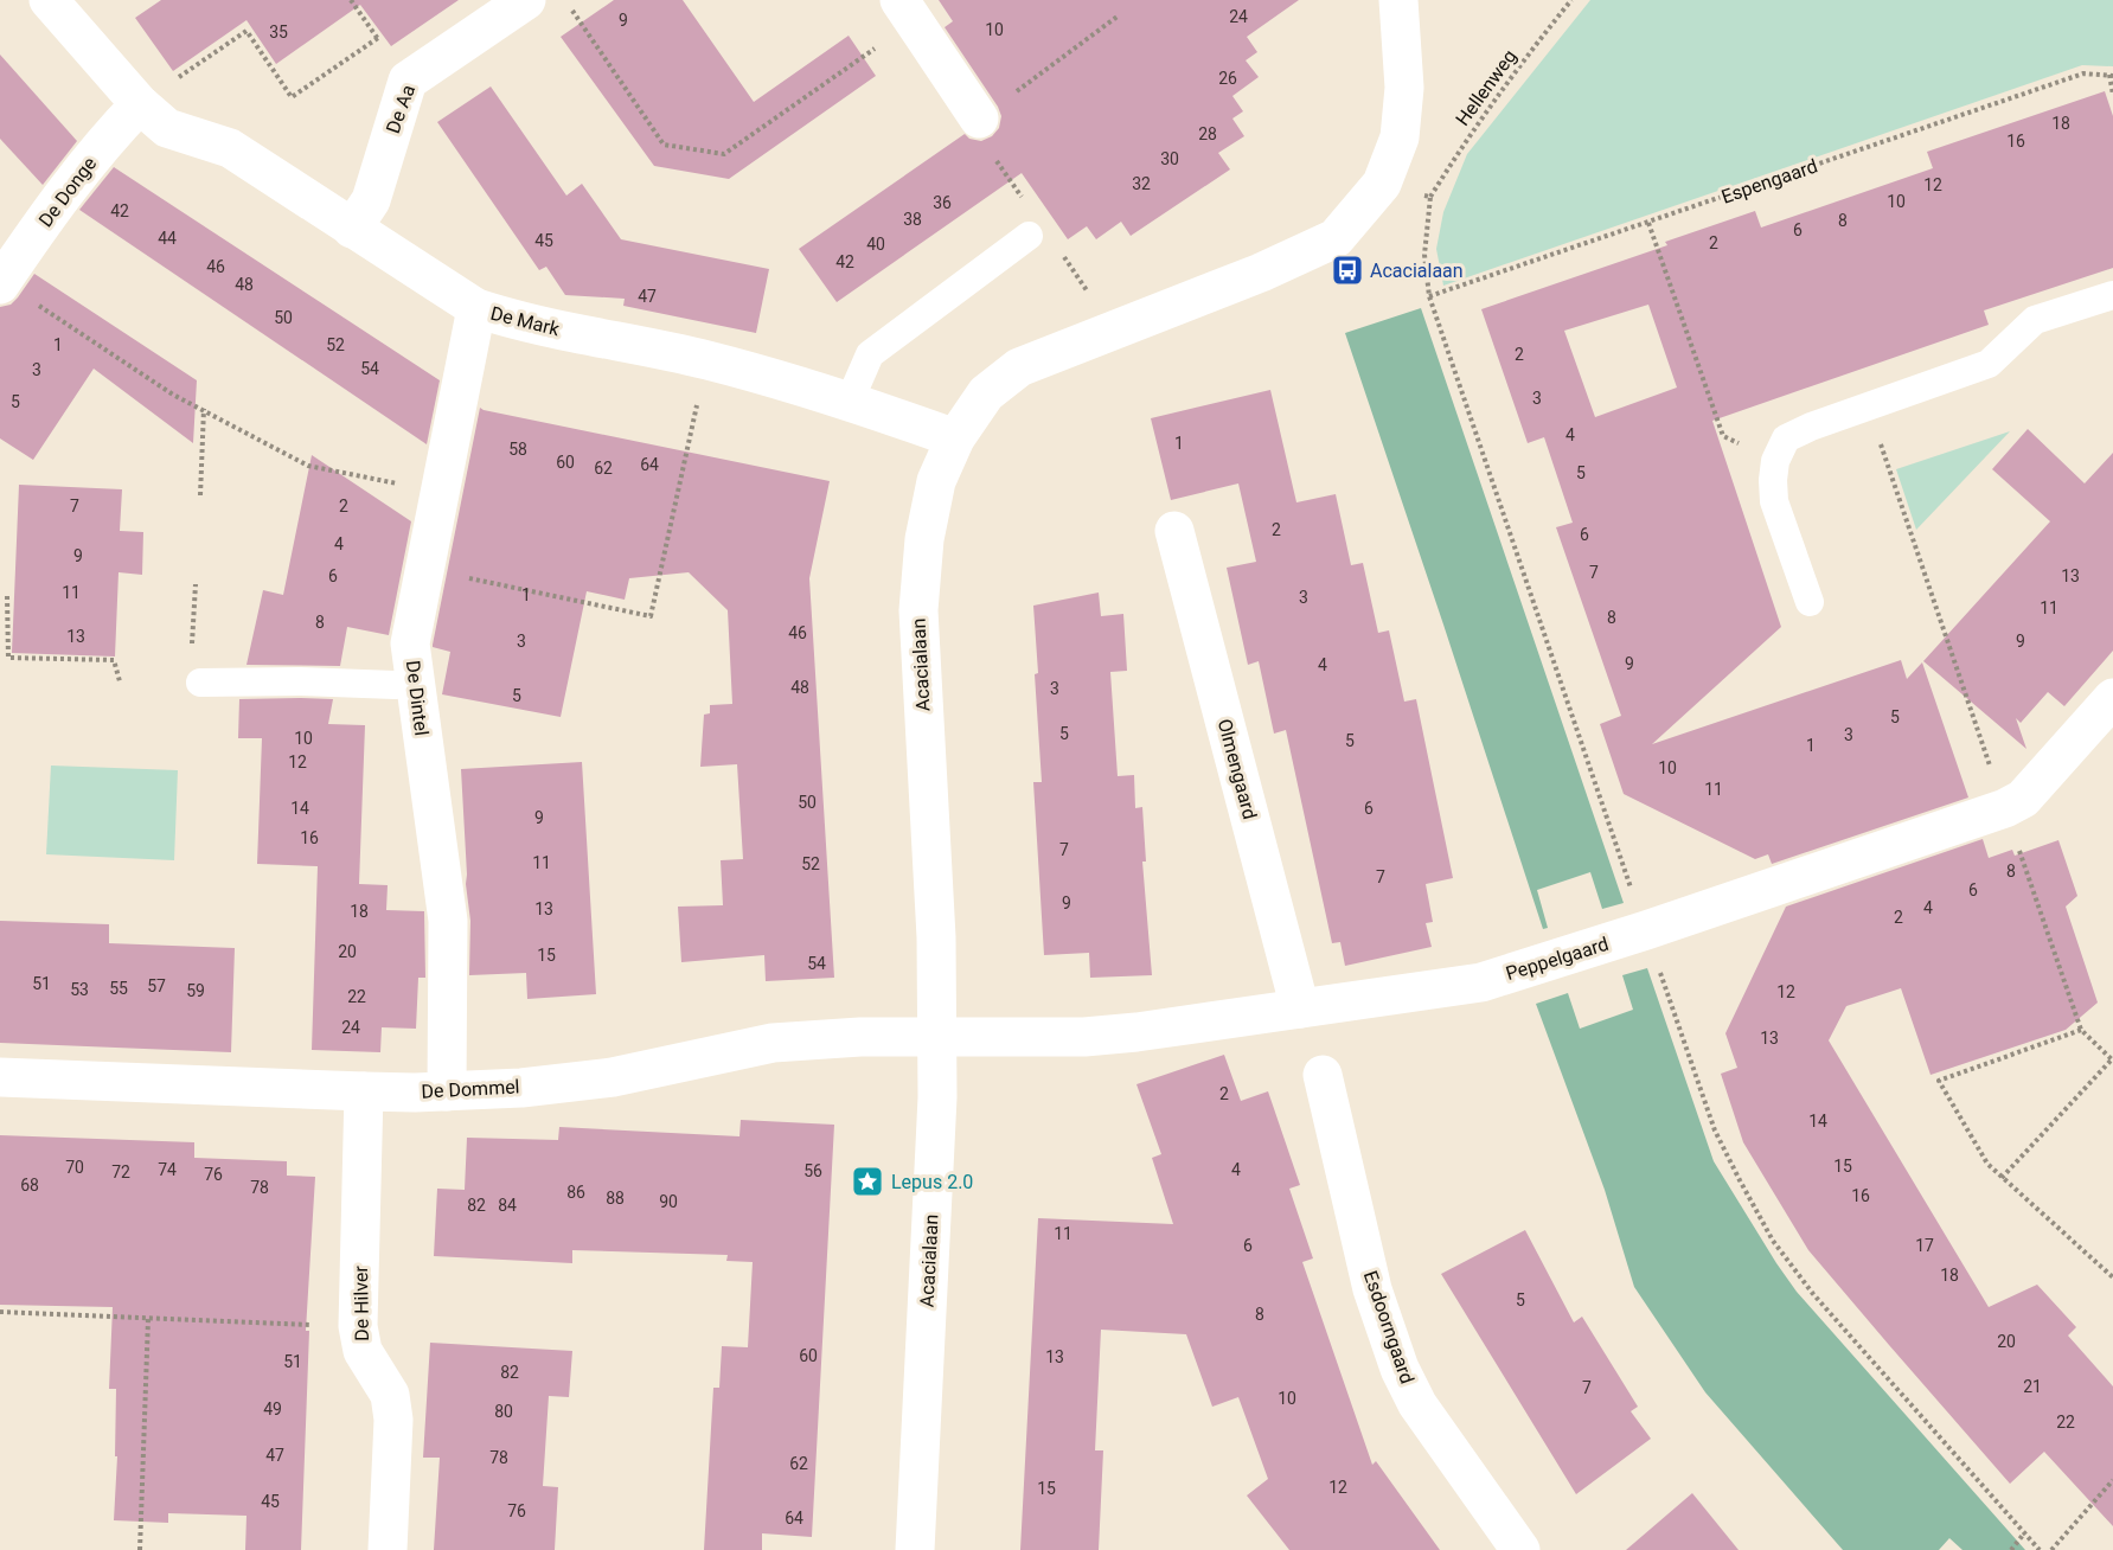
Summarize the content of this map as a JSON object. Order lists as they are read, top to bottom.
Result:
{
  "streets": {
    "street": [
      "De Aa",
      "De Donge",
      "De Mark",
      "Acacialaan",
      "De Dintel",
      "Olmengaard",
      "Peppelgaard",
      "De Dommel",
      "De Hilver",
      "Esdoorngaard"
    ],
    "path": ["Hellenweg", "Espengaard"]
  },
  "crossings": [
    ["De Aa", "De Mark"],
    ["De Donge", "De Mark"],
    ["De Mark", "Acacialaan"],
    ["De Mark", "De Dintel"],
    ["Acacialaan", "Peppelgaard"],
    ["Acacialaan", "De Dommel"],
    ["De Dintel", "De Dommel"],
    ["Olmengaard", "Peppelgaard"],
    ["Peppelgaard", "De Dommel"],
    ["De Dommel", "De Hilver"]
  ],
  "places": {
    "bus stop": ["Acacialaan"],
    "place": ["Lepus 2.0"]
  },
  "house_numbers": [
    "24",
    "9",
    "10",
    "35",
    "26",
    "18",
    "28",
    "16",
    "30",
    "32",
    "12",
    "10",
    "36",
    "42",
    "38",
    "8",
    "6",
    "44",
    "45",
    "2",
    "40",
    "42",
    "46",
    "48",
    "47",
    "50",
    "1",
    "52",
    "2",
    "54",
    "3",
    "3",
    "5",
    "4",
    "1",
    "58",
    "60",
    "64",
    "62",
    "5",
    "7",
    "2",
    "2",
    "6",
    "4",
    "9",
    "7",
    "6",
    "13",
    "11",
    "1",
    "3",
    "11",
    "8",
    "8",
    "46",
    "13",
    "3",
    "9",
    "9",
    "4",
    "48",
    "3",
    "5",
    "5",
    "5",
    "3",
    "10",
    "5",
    "1",
    "12",
    "10",
    "11",
    "50",
    "14",
    "6",
    "9",
    "16",
    "7",
    "11",
    "52",
    "8",
    "7",
    "6",
    "9",
    "4",
    "13",
    "18",
    "2",
    "20",
    "15",
    "54",
    "51",
    "57",
    "55",
    "53",
    "59",
    "12",
    "22",
    "24",
    "13",
    "2",
    "14",
    "15",
    "70",
    "74",
    "4",
    "56",
    "72",
    "76",
    "68",
    "78",
    "86",
    "16",
    "88",
    "90",
    "82",
    "84",
    "11",
    "6",
    "17",
    "18",
    "5",
    "8",
    "20",
    "60",
    "13",
    "51",
    "82",
    "21",
    "7",
    "10",
    "49",
    "80",
    "22",
    "47",
    "78",
    "62",
    "12",
    "15",
    "45",
    "76",
    "64"
  ]
}
